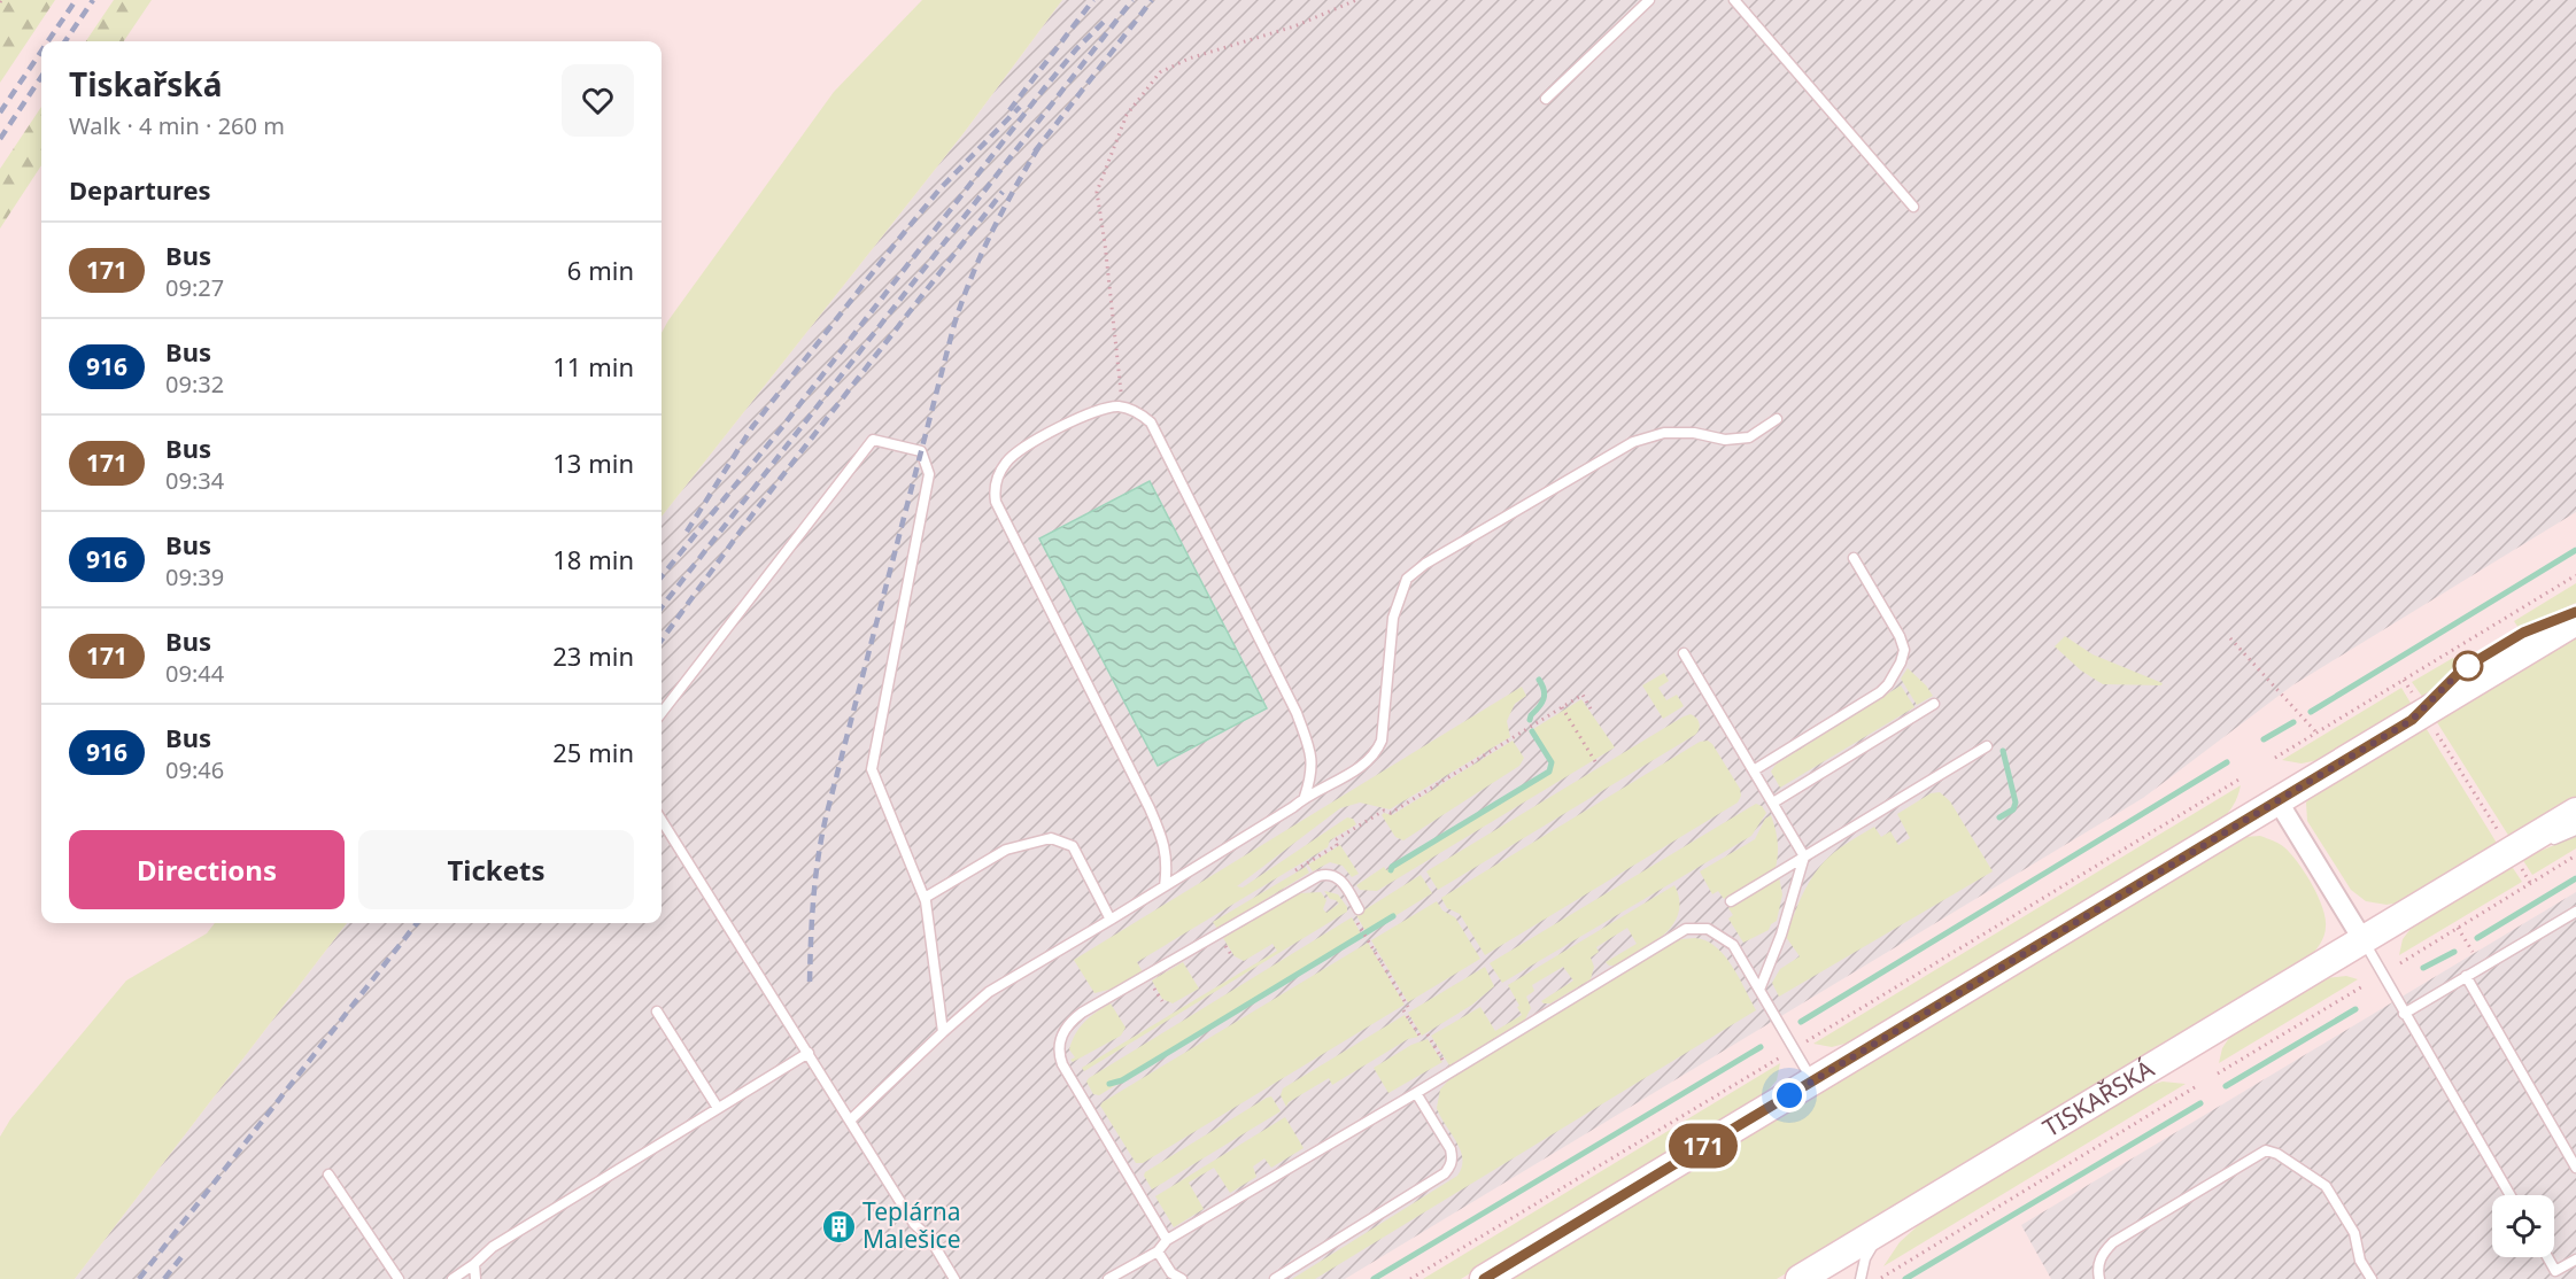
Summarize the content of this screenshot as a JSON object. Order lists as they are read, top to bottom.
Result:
{
  "streets": {
    "street": ["TISKAŘSKÁ"]
  },
  "places": {
    "building": ["Teplárna Malešice"]
  },
  "lines": ["bus line 171"],
  "page": {
    "on_map": "171",
    "heading": [
      ["Tiskařská", "Walk · 4 min · 260 m"],
      "Departures"
    ],
    "list": [
      {
        "mark": "171",
        "name": "Bus",
        "note": "09:27",
        "value": "6 min"
      },
      {
        "mark": "916",
        "name": "Bus",
        "note": "09:32",
        "value": "11 min"
      },
      {
        "mark": "171",
        "name": "Bus",
        "note": "09:34",
        "value": "13 min"
      },
      {
        "mark": "916",
        "name": "Bus",
        "note": "09:39",
        "value": "18 min"
      },
      {
        "mark": "171",
        "name": "Bus",
        "note": "09:44",
        "value": "23 min"
      },
      {
        "mark": "916",
        "name": "Bus",
        "note": "09:46",
        "value": "25 min"
      }
    ],
    "buttons": ["Directions", "Tickets"]
  }
}
